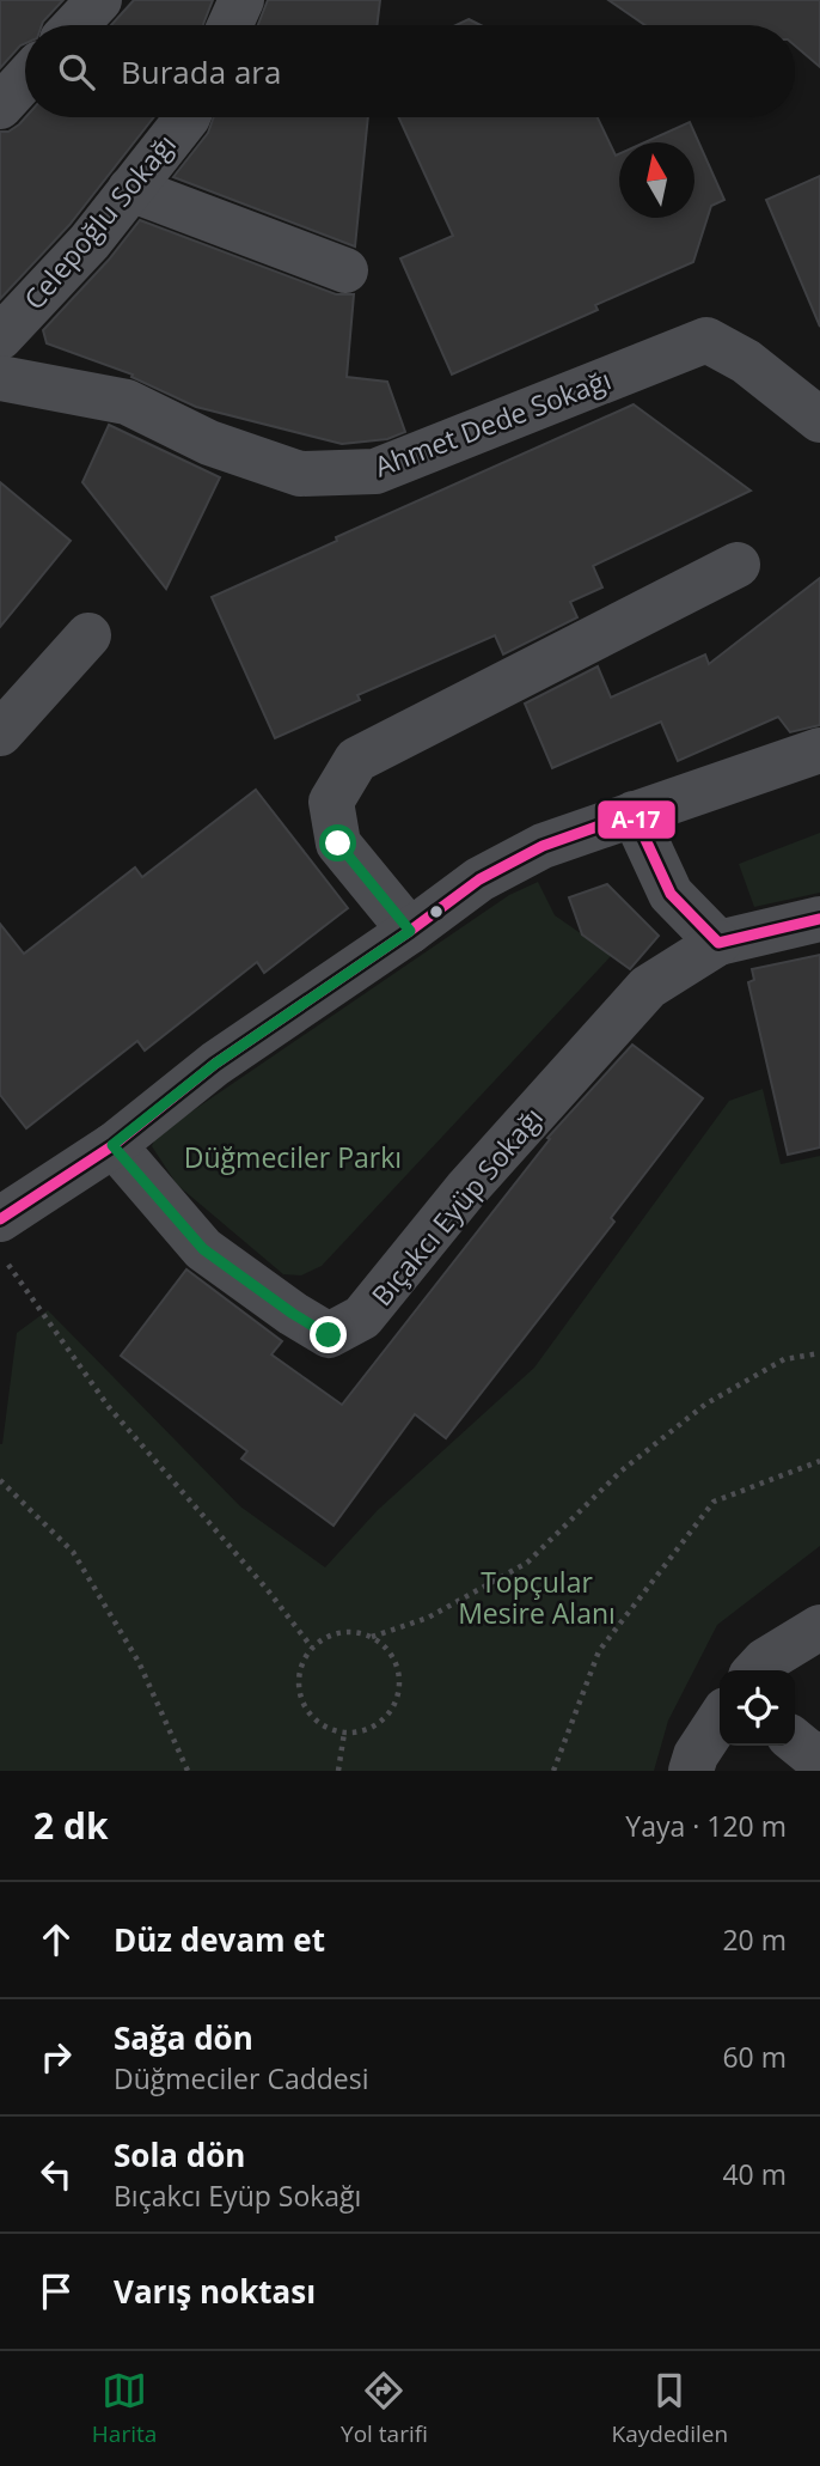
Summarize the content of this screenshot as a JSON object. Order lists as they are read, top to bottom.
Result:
{
  "streets": {
    "street": ["Celepoğlu Sokağı", "Ahmet Dede Sokağı", "Bıçakcı Eyüp Sokağı"]
  },
  "parks": ["Düğmeciler Parkı", "Topçular Mesire Alanı"],
  "lines": ["transit line A-17"],
  "north": "top",
  "page": {
    "search": "Burada ara",
    "heading": ["2 dk", "Yaya · 120 m"],
    "list": [
      ["Düz devam et", "20 m"],
      ["Sağa dön", "Düğmeciler Caddesi", "60 m"],
      ["Sola dön", "Bıçakcı Eyüp Sokağı", "40 m"],
      "Varış noktası"
    ],
    "nav": ["Harita", "Yol tarifi", "Kaydedilen"]
  }
}
